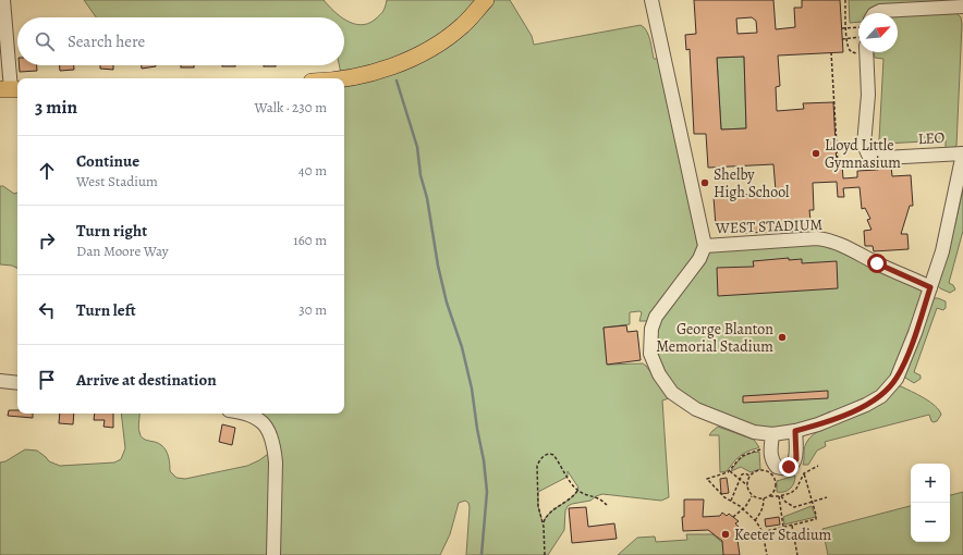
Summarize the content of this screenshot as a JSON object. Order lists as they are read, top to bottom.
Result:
{
  "streets": {
    "street": ["LEO", "WEST STADIUM"]
  },
  "places": [
    "Lloyd Little Gymnasium",
    "Shelby High School",
    "George Blanton Memorial Stadium",
    "Keeter Stadium"
  ],
  "north": "top right",
  "page": {
    "search": "Search here",
    "heading": ["3 min", "Walk · 230 m"],
    "list": [
      ["Continue", "West Stadium", "40 m"],
      ["Turn right", "Dan Moore Way", "160 m"],
      ["Turn left", "30 m"],
      "Arrive at destination"
    ],
    "map_buttons": ["+", "−"]
  }
}
